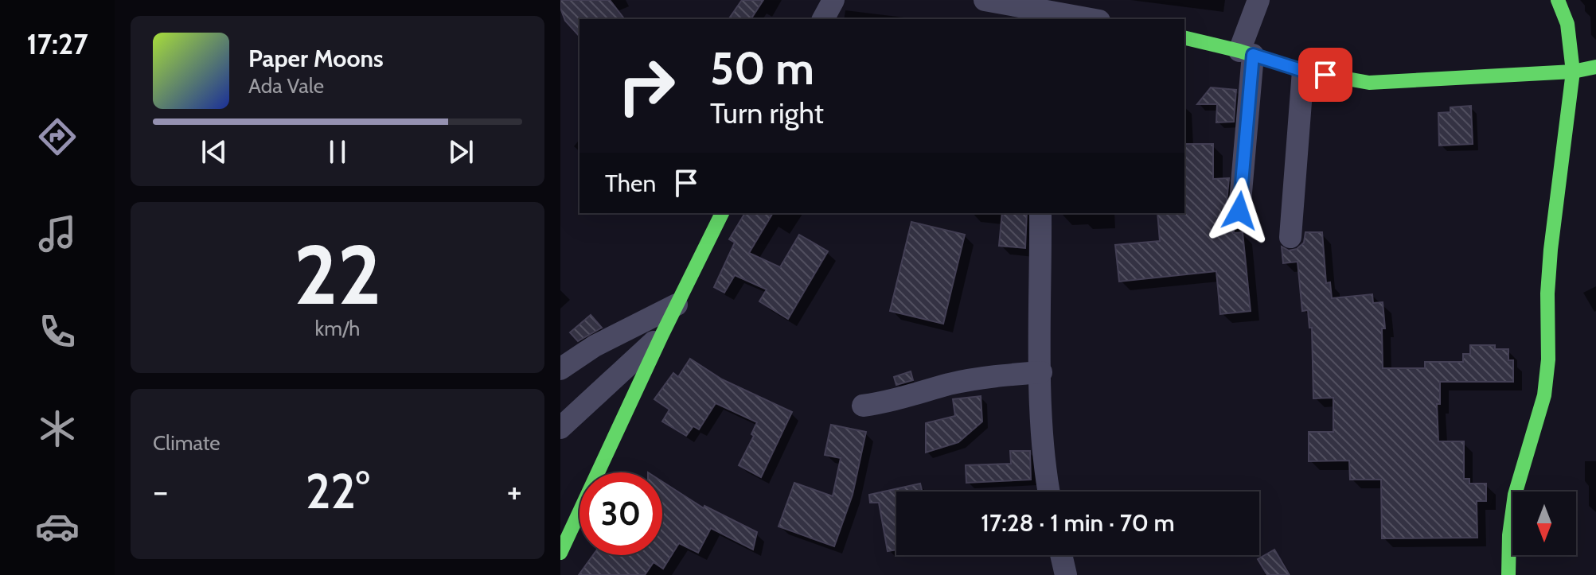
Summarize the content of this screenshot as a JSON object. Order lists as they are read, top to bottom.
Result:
{
  "north": "bottom",
  "page": {
    "tabs": "17:27",
    "turn": ["50 m", "Turn right"],
    "song": ["Paper Moons", "Ada Vale"],
    "then": "Then",
    "tile": [
      ["22", "km/h"],
      "Climate"
    ],
    "heat": ["−", "22°", "+"],
    "limit": "30",
    "trip": "17:28 · 1 min · 70 m"
  }
}
